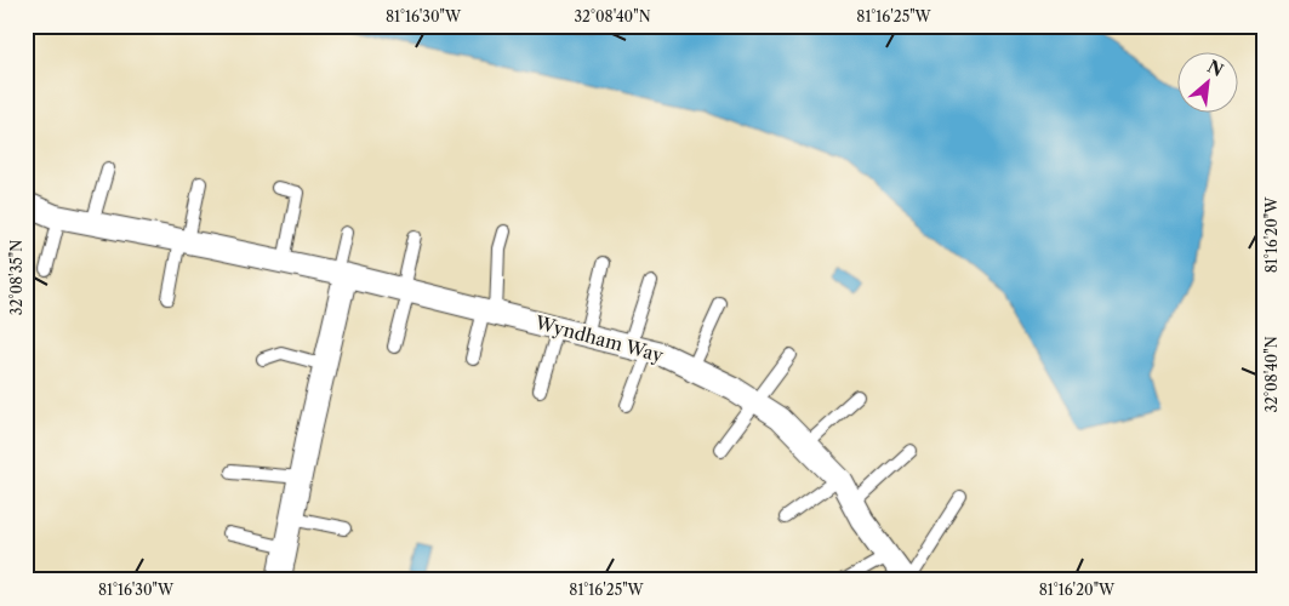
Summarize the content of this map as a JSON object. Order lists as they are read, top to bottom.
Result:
{
  "streets": {
    "street": ["Wyndham Way"]
  },
  "north": "top right",
  "coordinates": [
    "81°16'30\"W",
    "32°08'40\"N",
    "81°16'25\"W",
    "81°16'20\"W",
    "32°08'35\"N"
  ]
}
